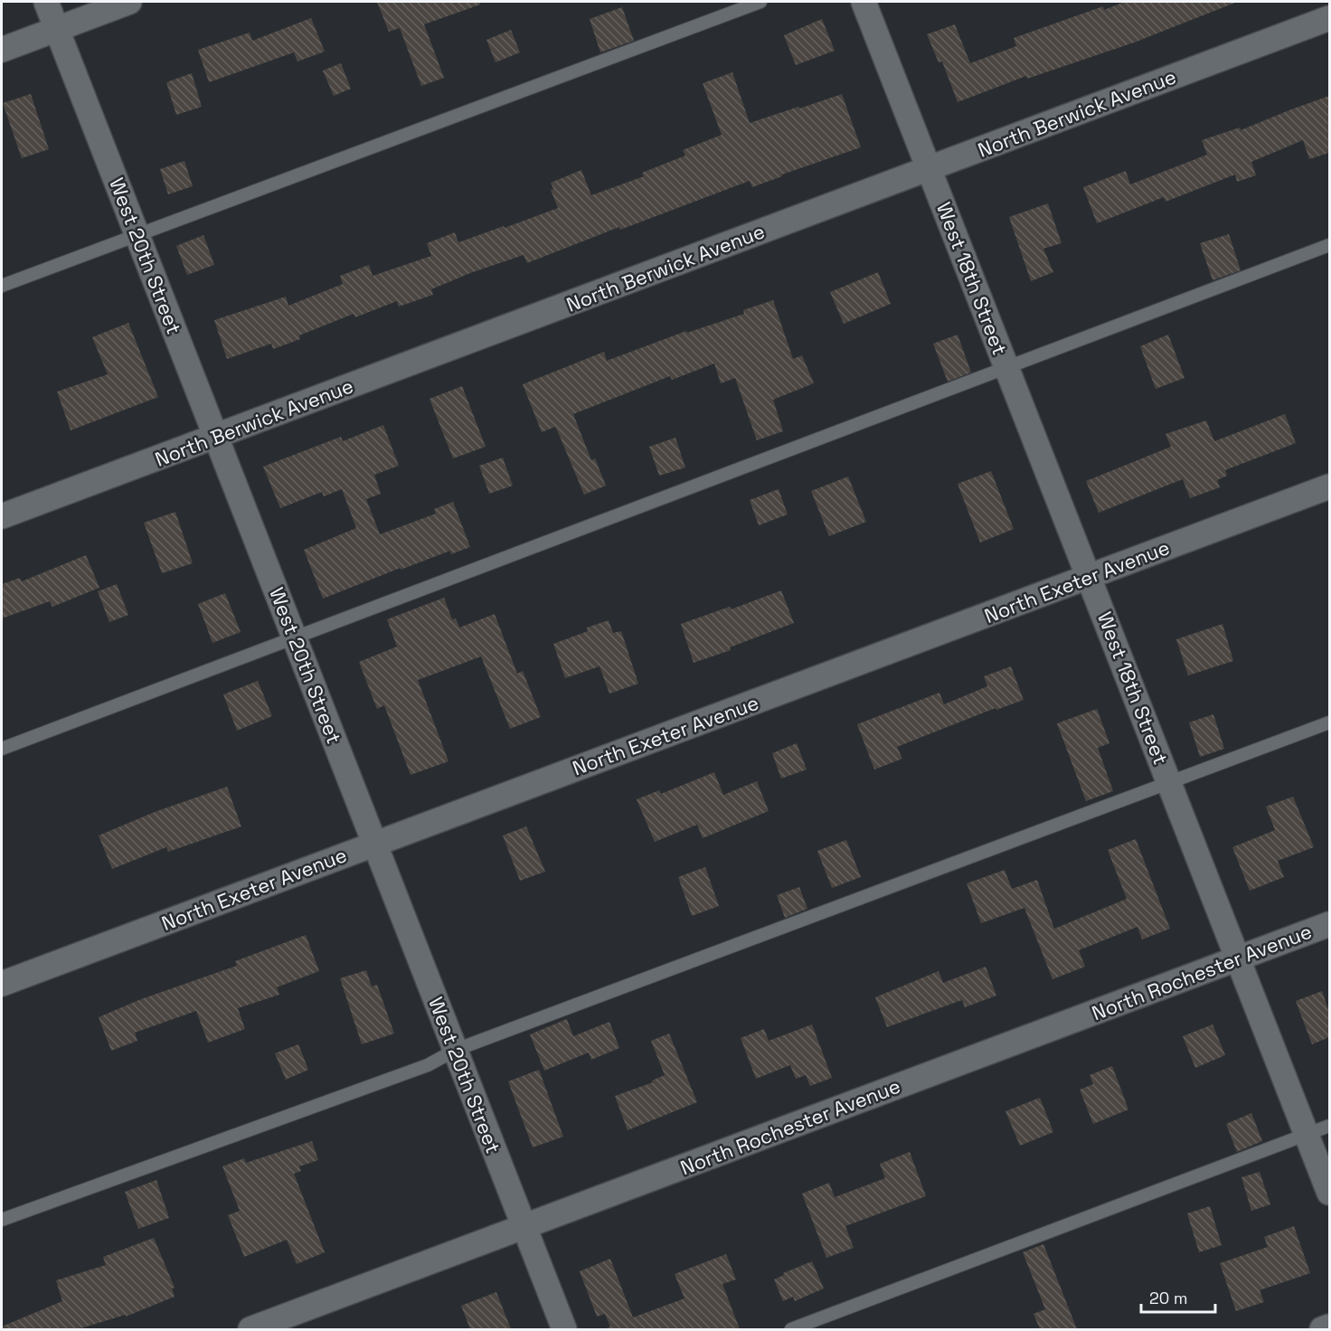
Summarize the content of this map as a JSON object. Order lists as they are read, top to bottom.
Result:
{
  "streets": {
    "street": [
      "North Berwick Avenue",
      "West 20th Street",
      "West 18th Street",
      "North Exeter Avenue",
      "North Rochester Avenue"
    ]
  },
  "crossings": [
    ["North Berwick Avenue", "West 20th Street"],
    ["North Berwick Avenue", "West 18th Street"],
    ["West 20th Street", "North Exeter Avenue"],
    ["West 20th Street", "North Rochester Avenue"],
    ["West 18th Street", "North Exeter Avenue"],
    ["West 18th Street", "North Rochester Avenue"]
  ],
  "scale_bar": "20 m"
}
